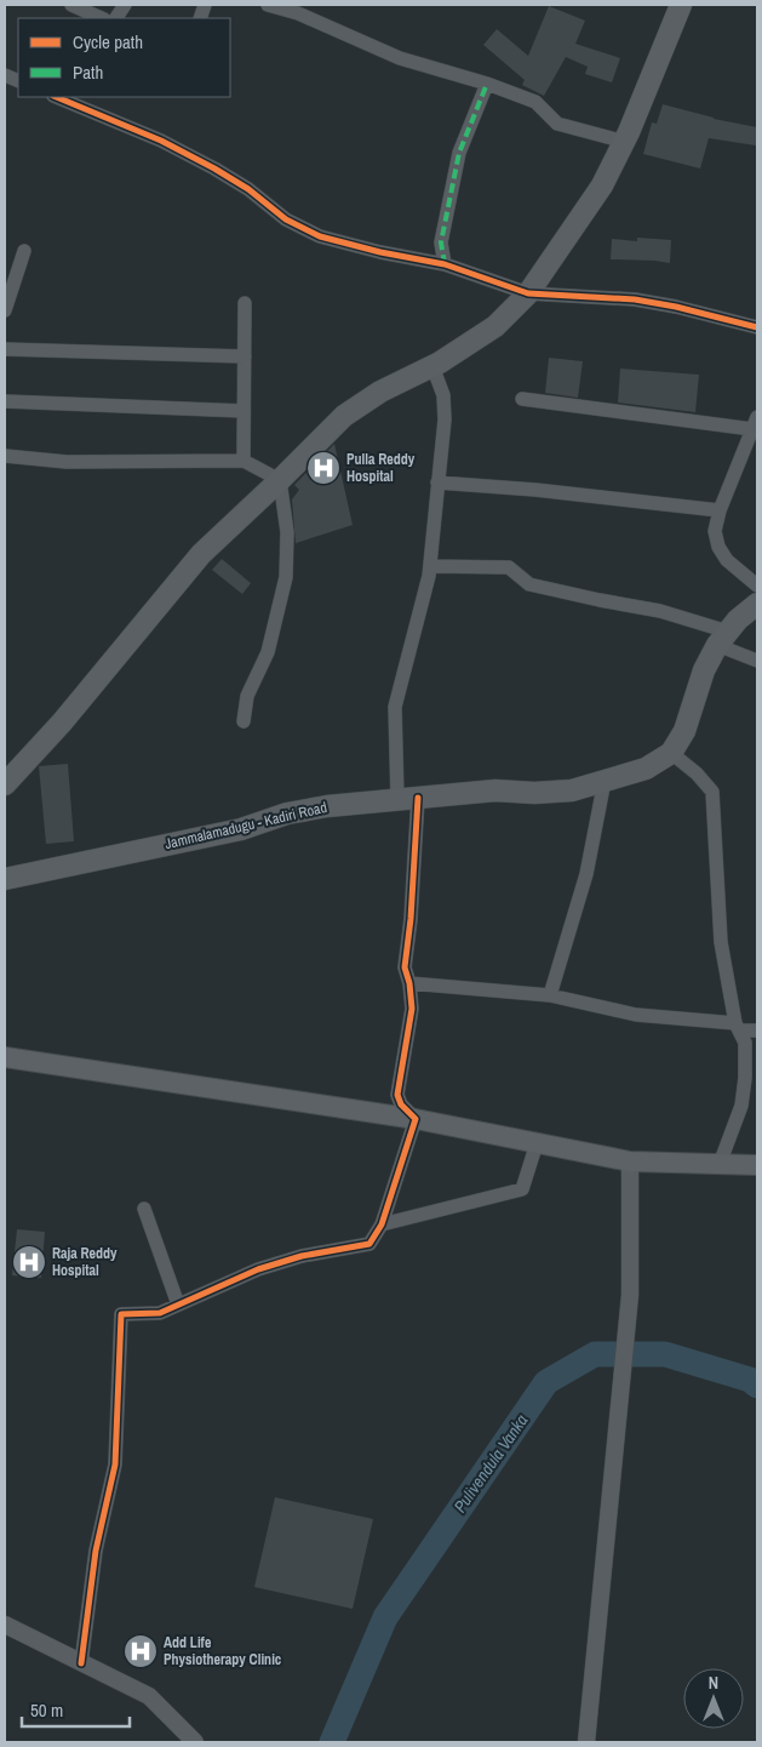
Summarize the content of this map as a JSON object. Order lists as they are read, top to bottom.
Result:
{
  "streets": {
    "main road": ["Jammalamadugu - Kadiri Road"]
  },
  "water": ["Pulivendula Vanka"],
  "places": {
    "hospital": ["Pulla Reddy Hospital", "Raja Reddy Hospital", "Add Life Physiotherapy Clinic"]
  },
  "legend": ["Cycle path", "Path"],
  "scale_bar": "50 m",
  "north": "top"
}
